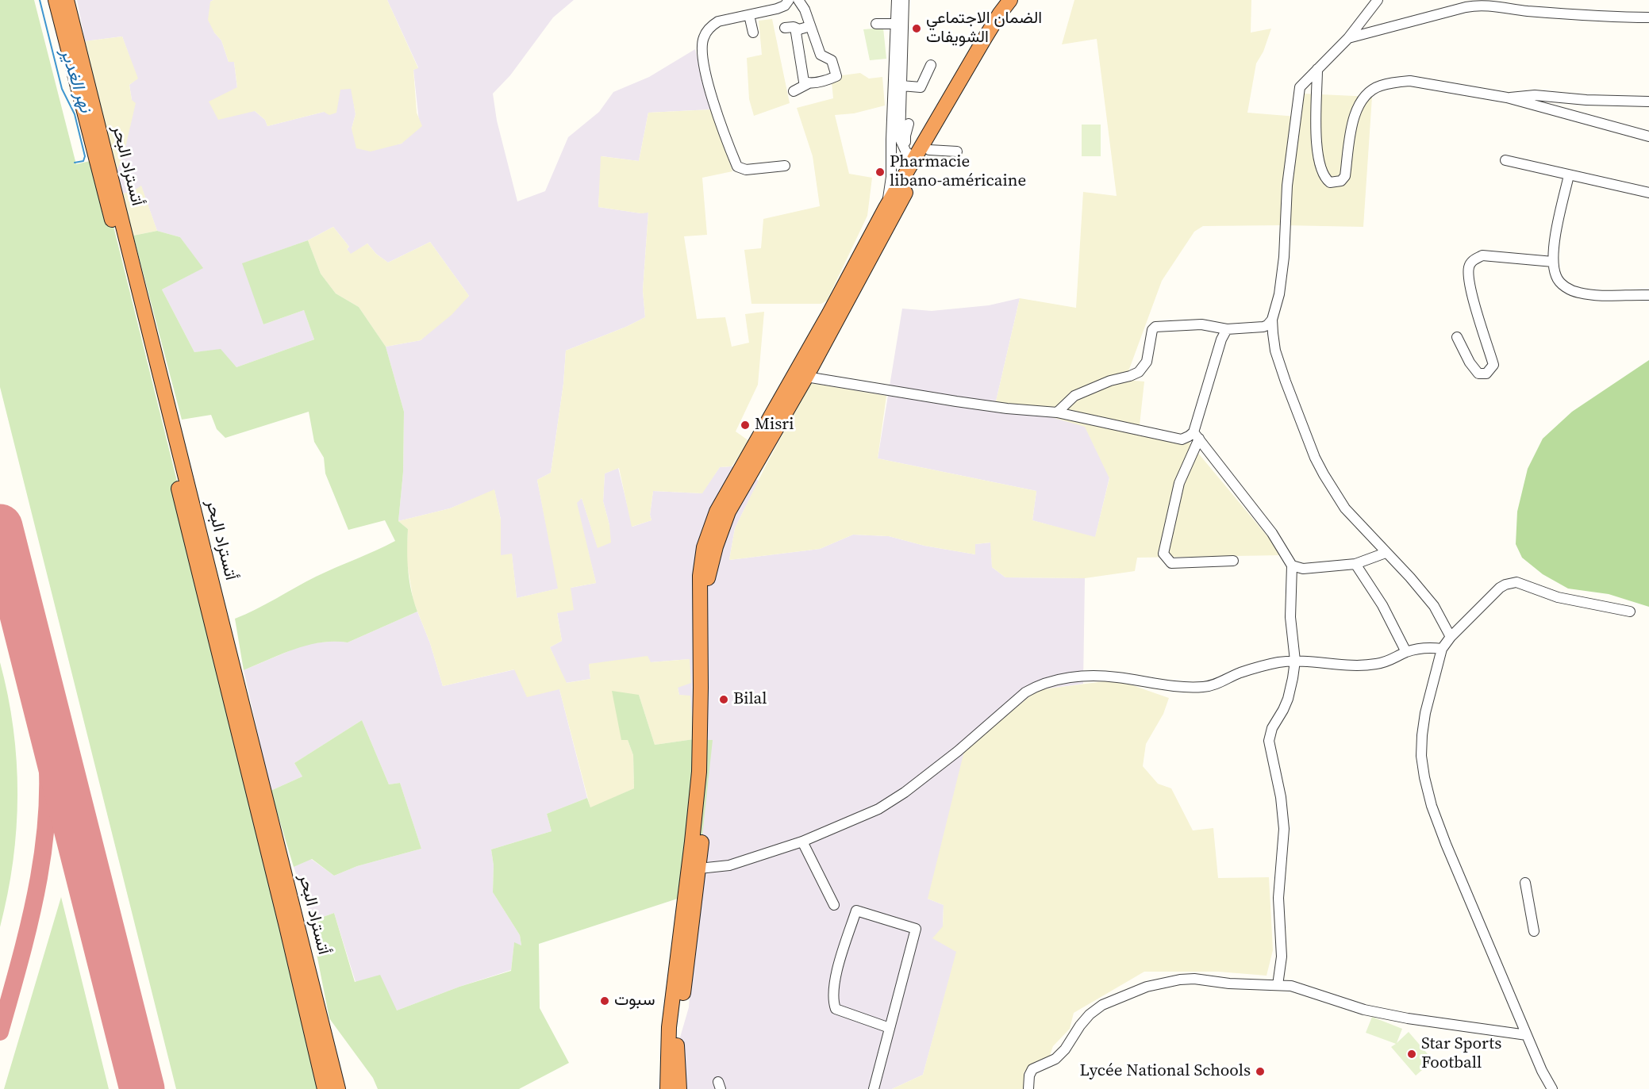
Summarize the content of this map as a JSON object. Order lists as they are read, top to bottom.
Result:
{
  "streets": {
    "highway": ["أتستراد البحر"]
  },
  "water": ["نهر الغدير"],
  "places": [
    "الضمان الاجتماعي الشويفات",
    "Pharmacie libano-américaine",
    "Misri",
    "Bilal",
    "سبوت",
    "Star Sports Football",
    "Lycée National Schools"
  ]
}
